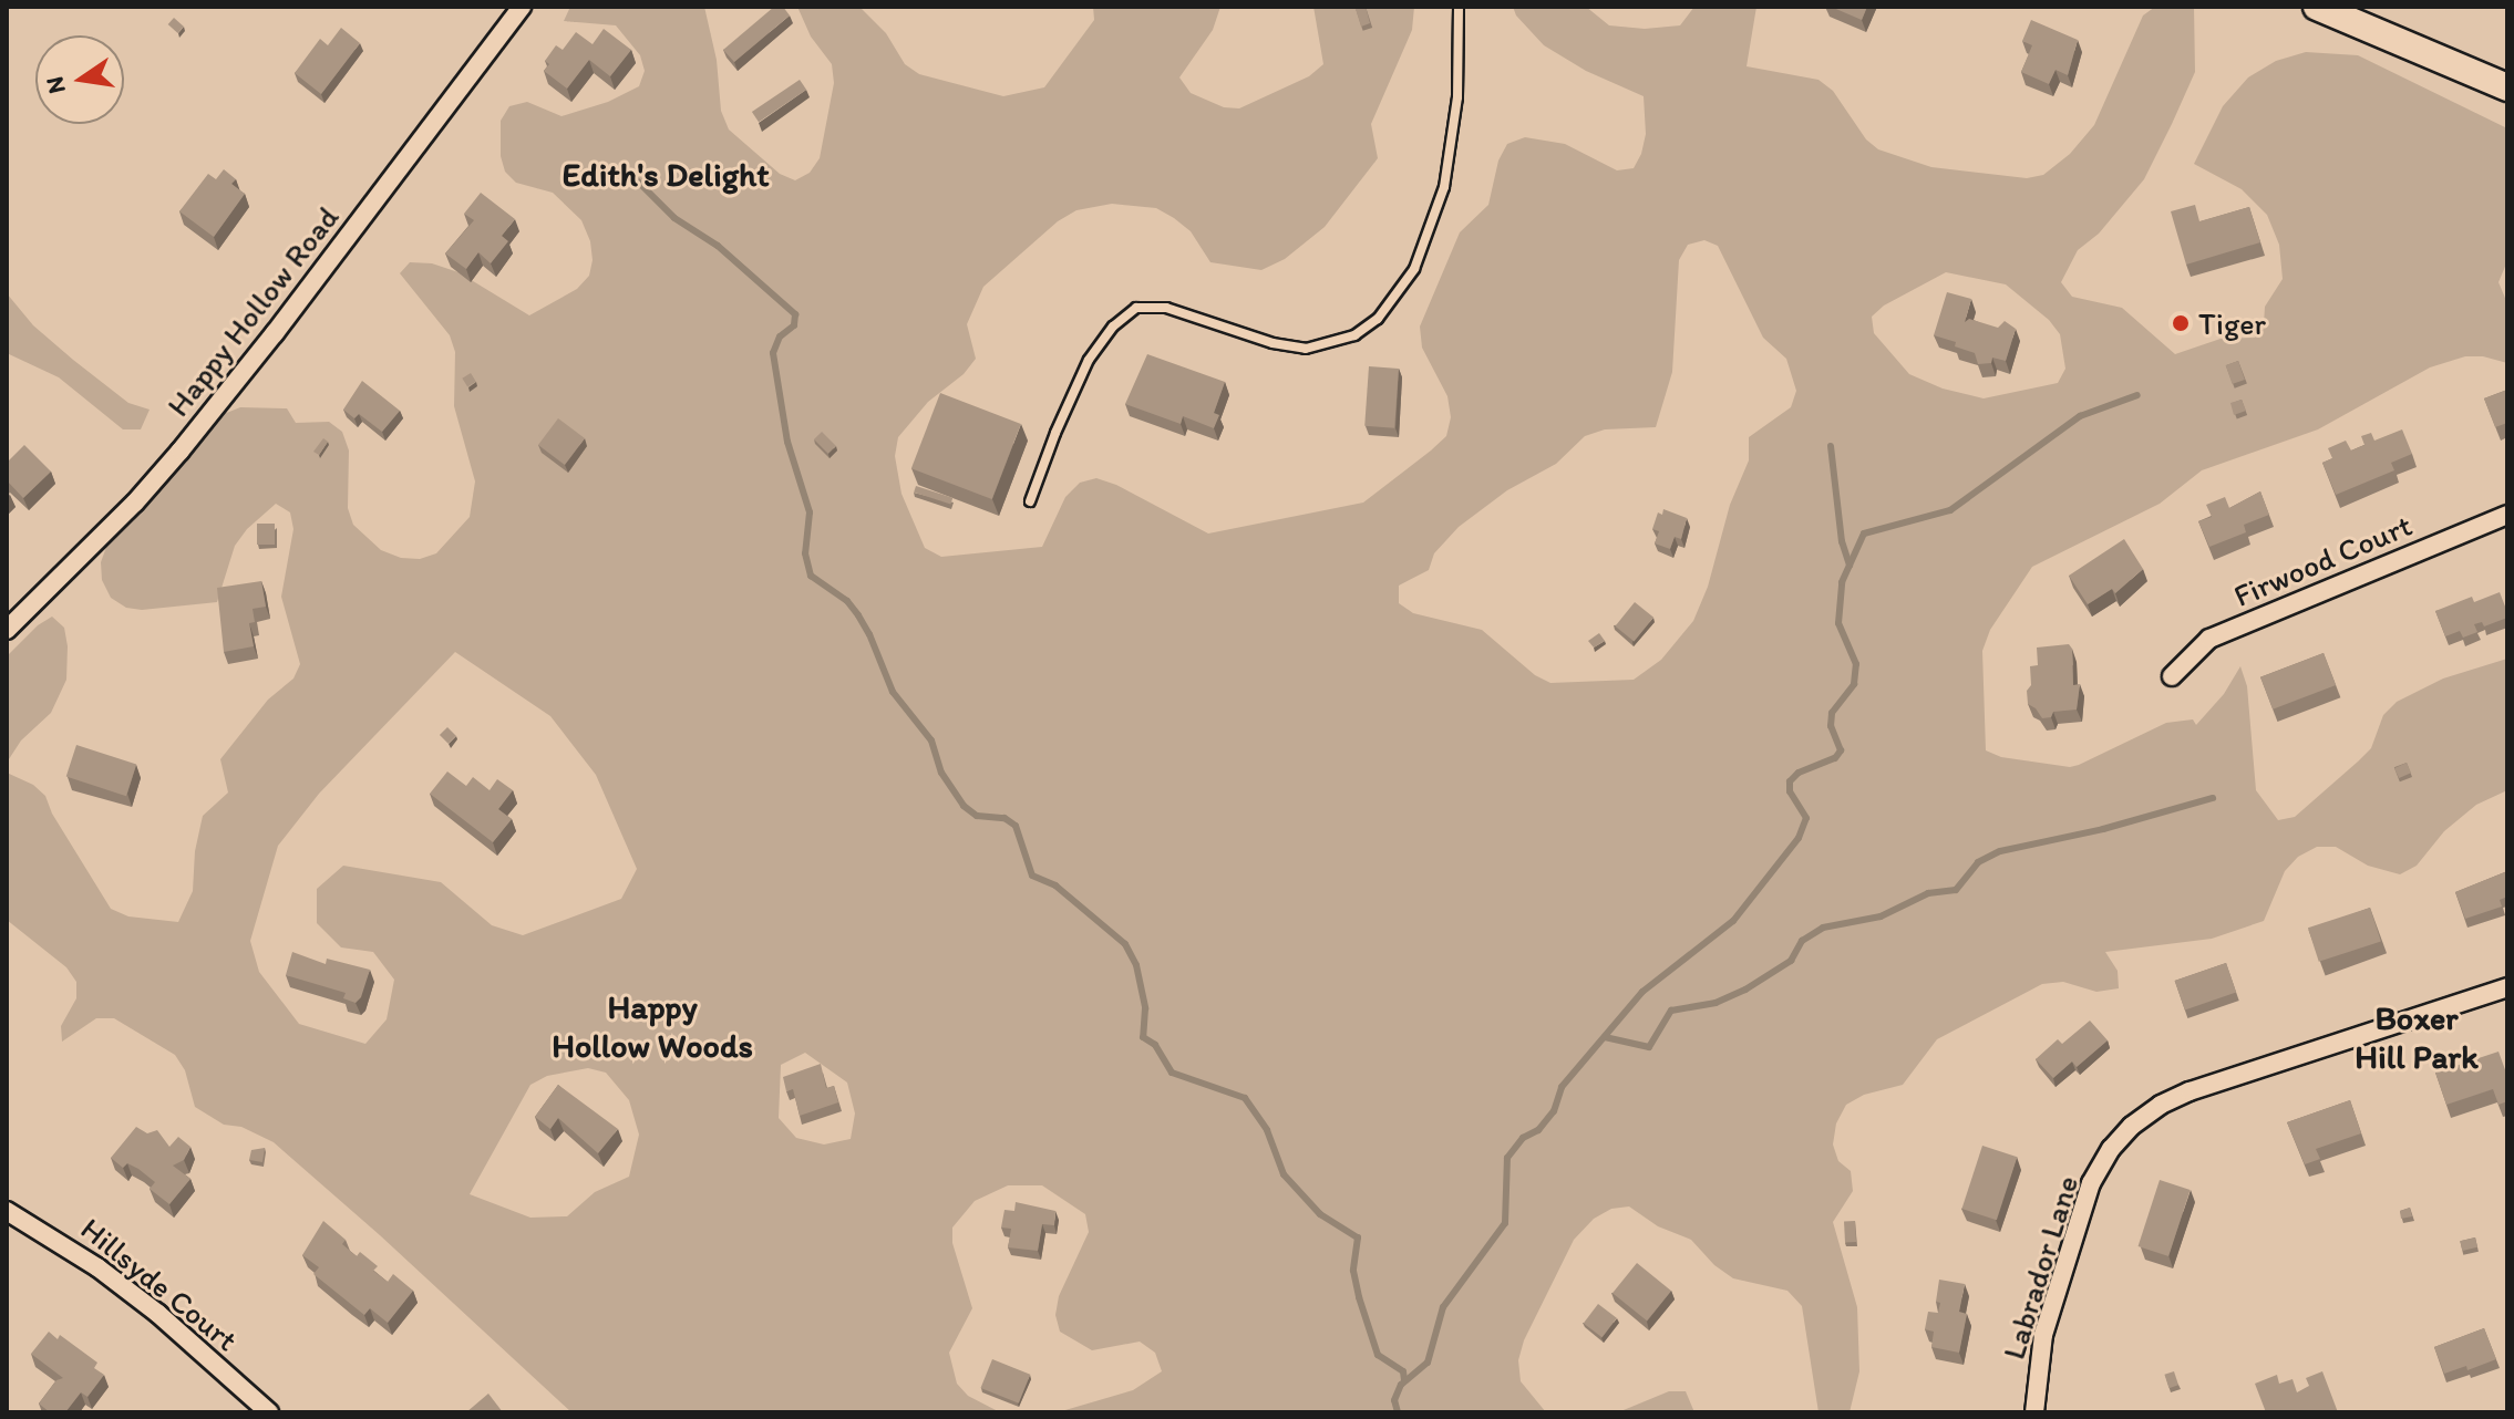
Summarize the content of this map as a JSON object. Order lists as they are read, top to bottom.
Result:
{
  "streets": {
    "street": [
      "Happy Hollow Road",
      "Firwood Court",
      "Labrador Lane",
      "Hillsyde Court"
    ]
  },
  "districts": ["Edith's Delight", "Happy Hollow Woods", "Boxer Hill Park"],
  "places": ["Tiger"],
  "north": "left"
}
